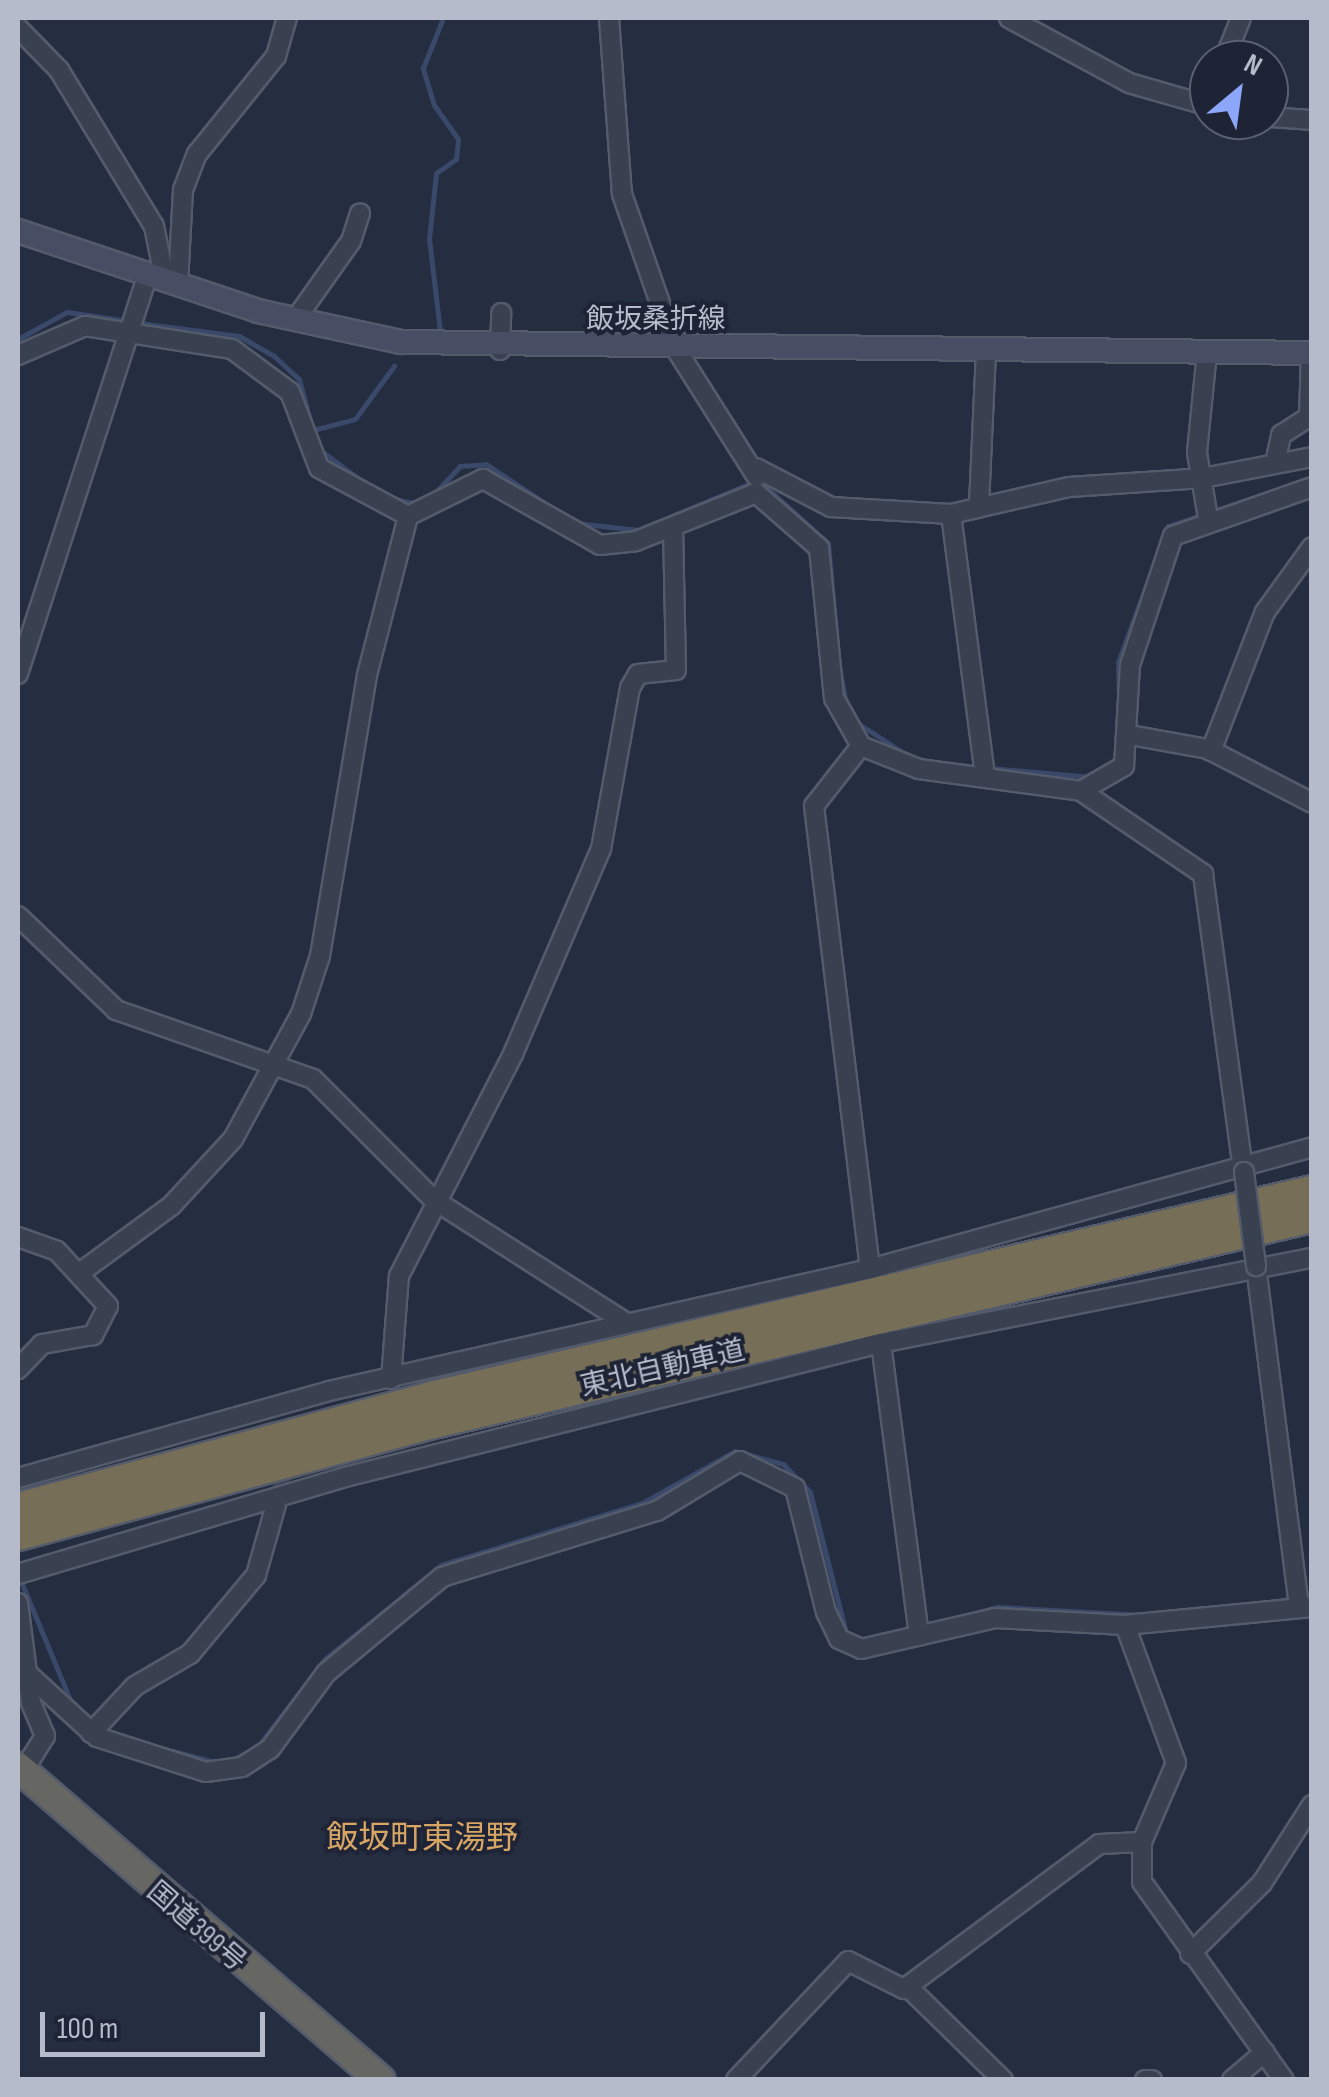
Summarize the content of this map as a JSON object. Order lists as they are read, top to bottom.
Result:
{
  "streets": {
    "highway": ["東北自動車道", "国道399号"],
    "main road": ["飯坂桑折線"]
  },
  "districts": ["飯坂町東湯野"],
  "scale_bar": "100 m",
  "north": "top right"
}
